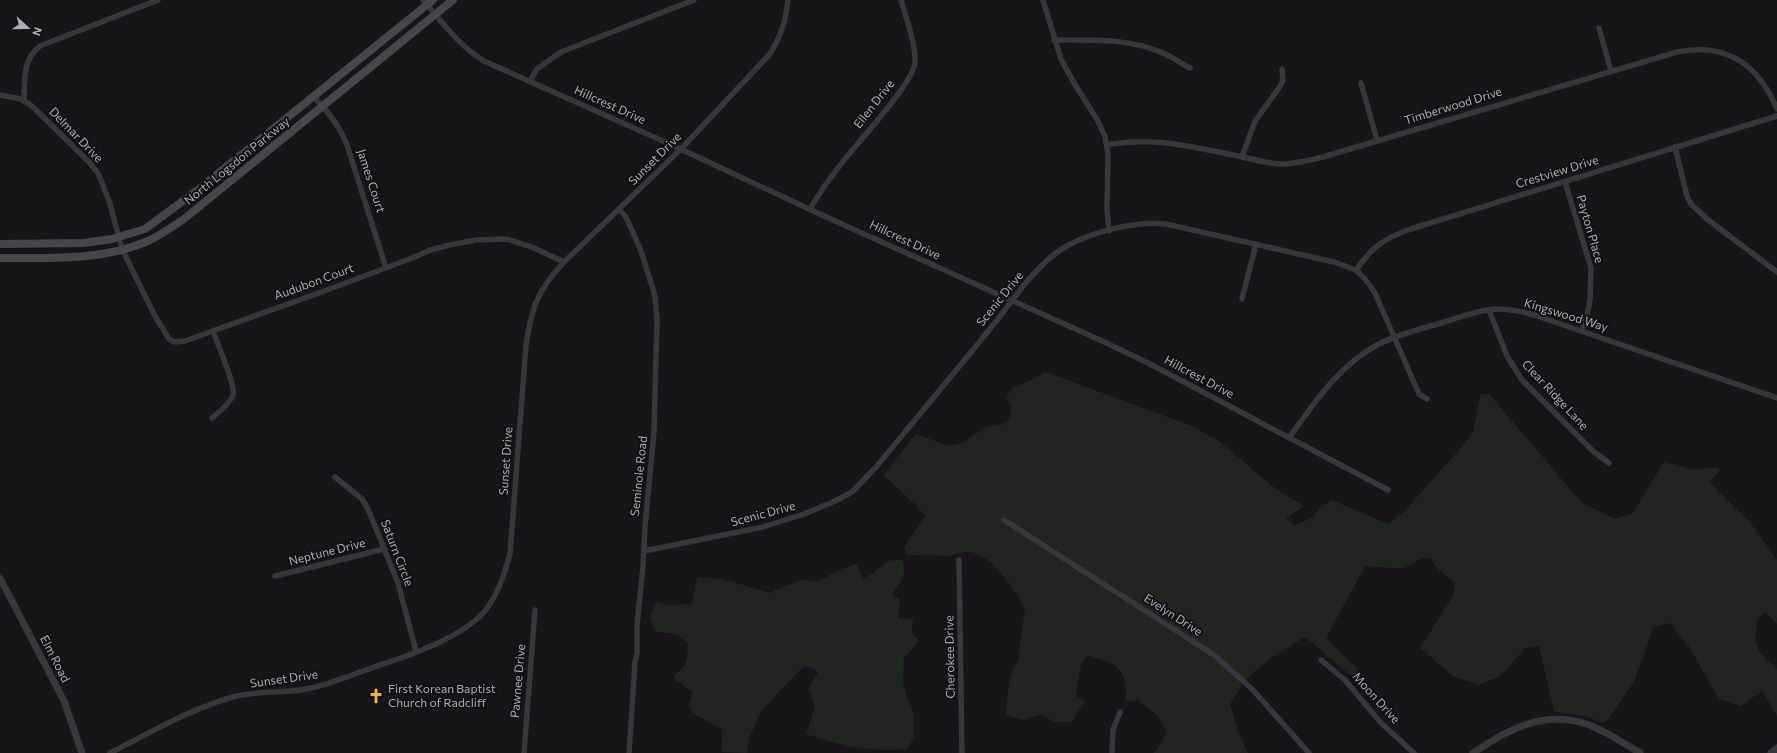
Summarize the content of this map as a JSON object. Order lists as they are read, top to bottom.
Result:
{
  "streets": {
    "main road": ["North Logsdon Parkway"],
    "street": [
      "Ellen Drive",
      "Hillcrest Drive",
      "Timberwood Drive",
      "Delmar Drive",
      "Sunset Drive",
      "Crestview Drive",
      "James Court",
      "Payton Place",
      "Audubon Court",
      "Scenic Drive",
      "Kingswood Way",
      "Clear Ridge Lane",
      "Seminole Road",
      "Neptune Drive",
      "Saturn Circle",
      "Evelyn Drive",
      "Cherokee Drive",
      "Elm Road",
      "Pawnee Drive",
      "Moon Drive"
    ]
  },
  "crossings": [
    ["Ellen Drive", "Hillcrest Drive"],
    ["Hillcrest Drive", "Sunset Drive"],
    ["Hillcrest Drive", "North Logsdon Parkway"],
    ["Hillcrest Drive", "Scenic Drive"],
    ["Hillcrest Drive", "Kingswood Way"],
    ["Delmar Drive", "North Logsdon Parkway"],
    ["Delmar Drive", "Audubon Court"],
    ["Sunset Drive", "Audubon Court"],
    ["Sunset Drive", "Seminole Road"],
    ["Sunset Drive", "Saturn Circle"],
    ["North Logsdon Parkway", "James Court"],
    ["North Logsdon Parkway", "Audubon Court"],
    ["Crestview Drive", "Payton Place"],
    ["Crestview Drive", "Scenic Drive"],
    ["James Court", "Audubon Court"],
    ["Payton Place", "Kingswood Way"],
    ["Scenic Drive", "Kingswood Way"],
    ["Scenic Drive", "Seminole Road"],
    ["Kingswood Way", "Clear Ridge Lane"],
    ["Neptune Drive", "Saturn Circle"]
  ],
  "places": {
    "church": ["First Korean Baptist Church of Radcliff"]
  },
  "north": "right"
}
